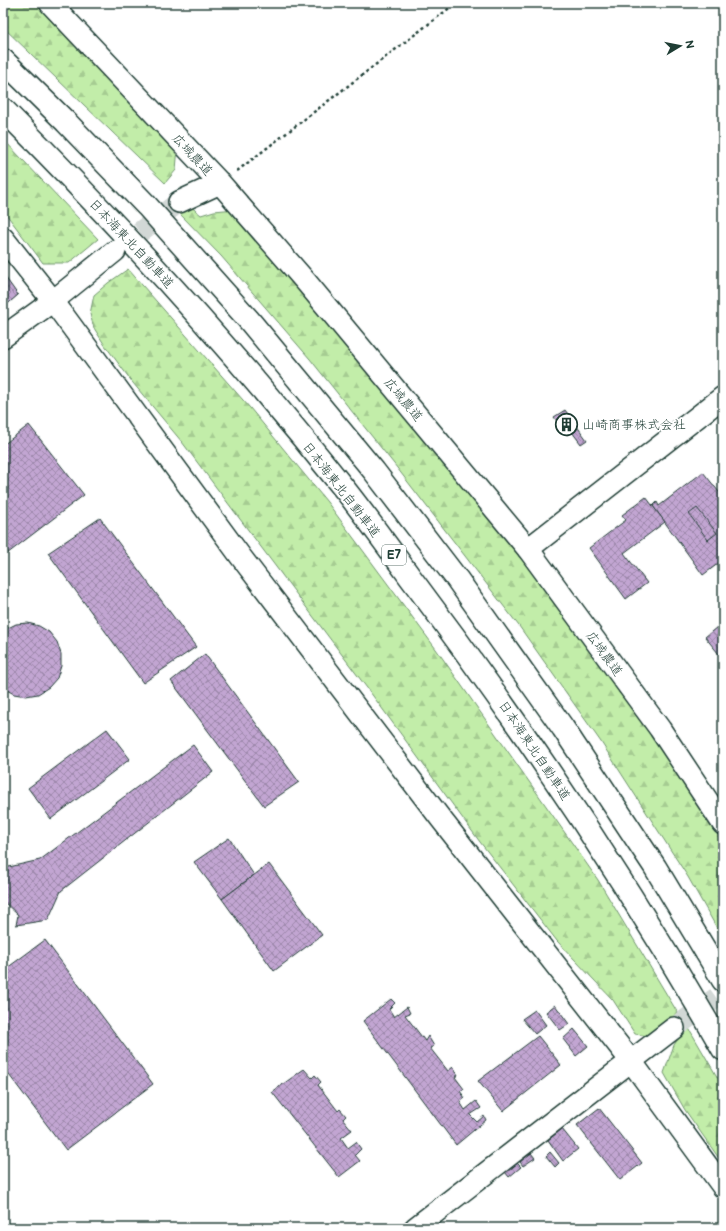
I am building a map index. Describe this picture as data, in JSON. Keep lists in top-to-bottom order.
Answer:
{
  "streets": {
    "highway": ["日本海東北自動車道", "E7"],
    "street": ["広域農道"]
  },
  "places": {
    "building": ["山崎商事株式会社"]
  },
  "north": "right"
}
